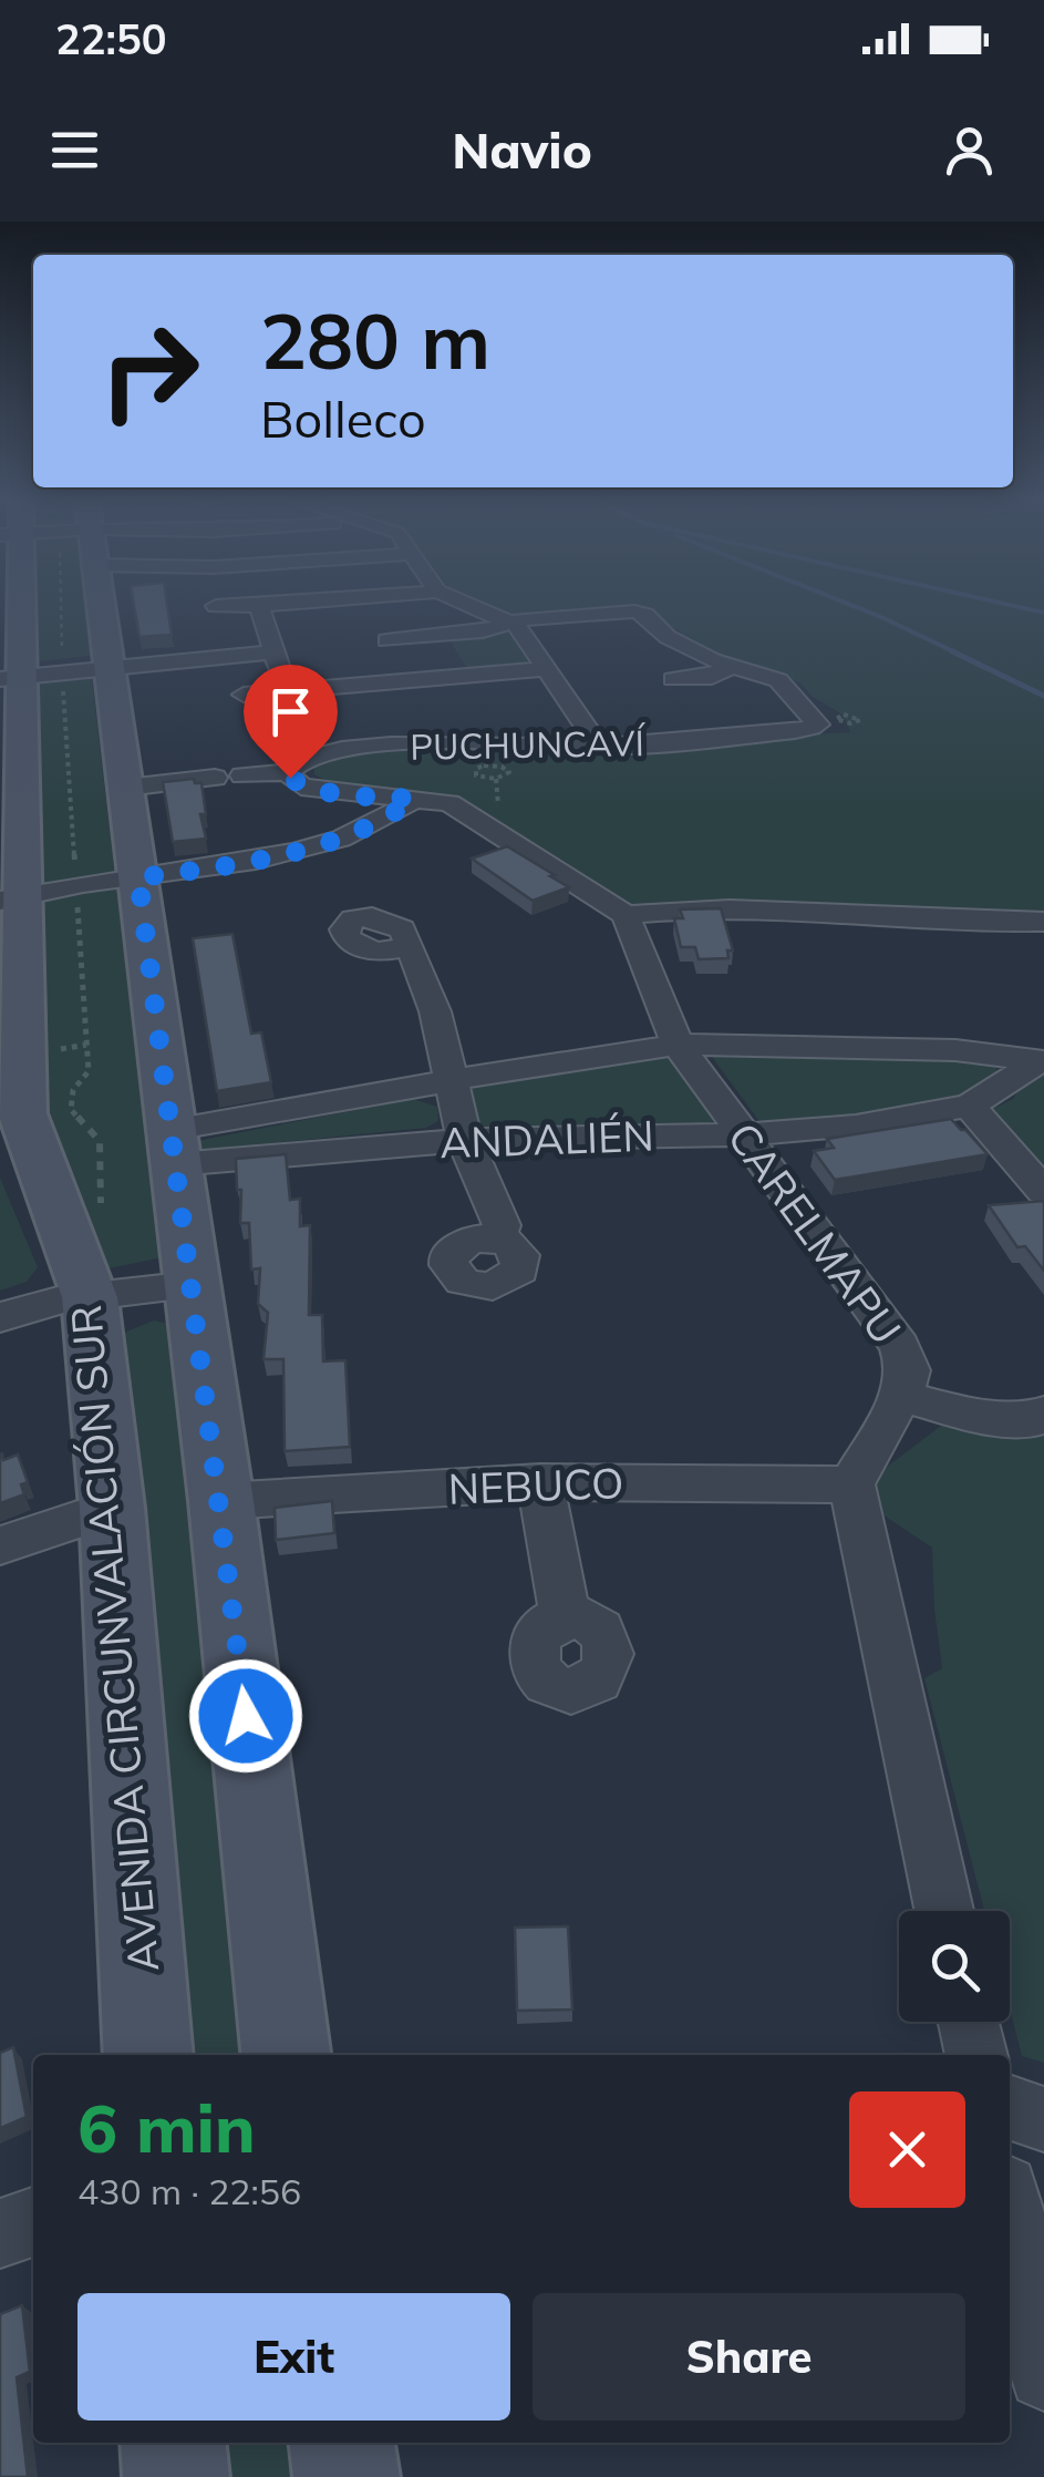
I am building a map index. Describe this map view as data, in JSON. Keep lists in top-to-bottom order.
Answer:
{
  "streets": {
    "main road": ["AVENIDA CIRCUNVALACIÓN SUR"],
    "street": [
      "PUCHUNCAVÍ",
      "ANDALIÉN",
      "CARELMAPU",
      "NEBUCO"
    ]
  },
  "crossings": [
    ["ANDALIÉN", "CARELMAPU"],
    ["CARELMAPU", "NEBUCO"]
  ],
  "page": {
    "status": "22:50",
    "header": "Navio",
    "turn": ["280 m", "Bolleco"],
    "heading": ["6 min", "430 m · 22:56"],
    "buttons": ["Exit", "Share"]
  }
}
